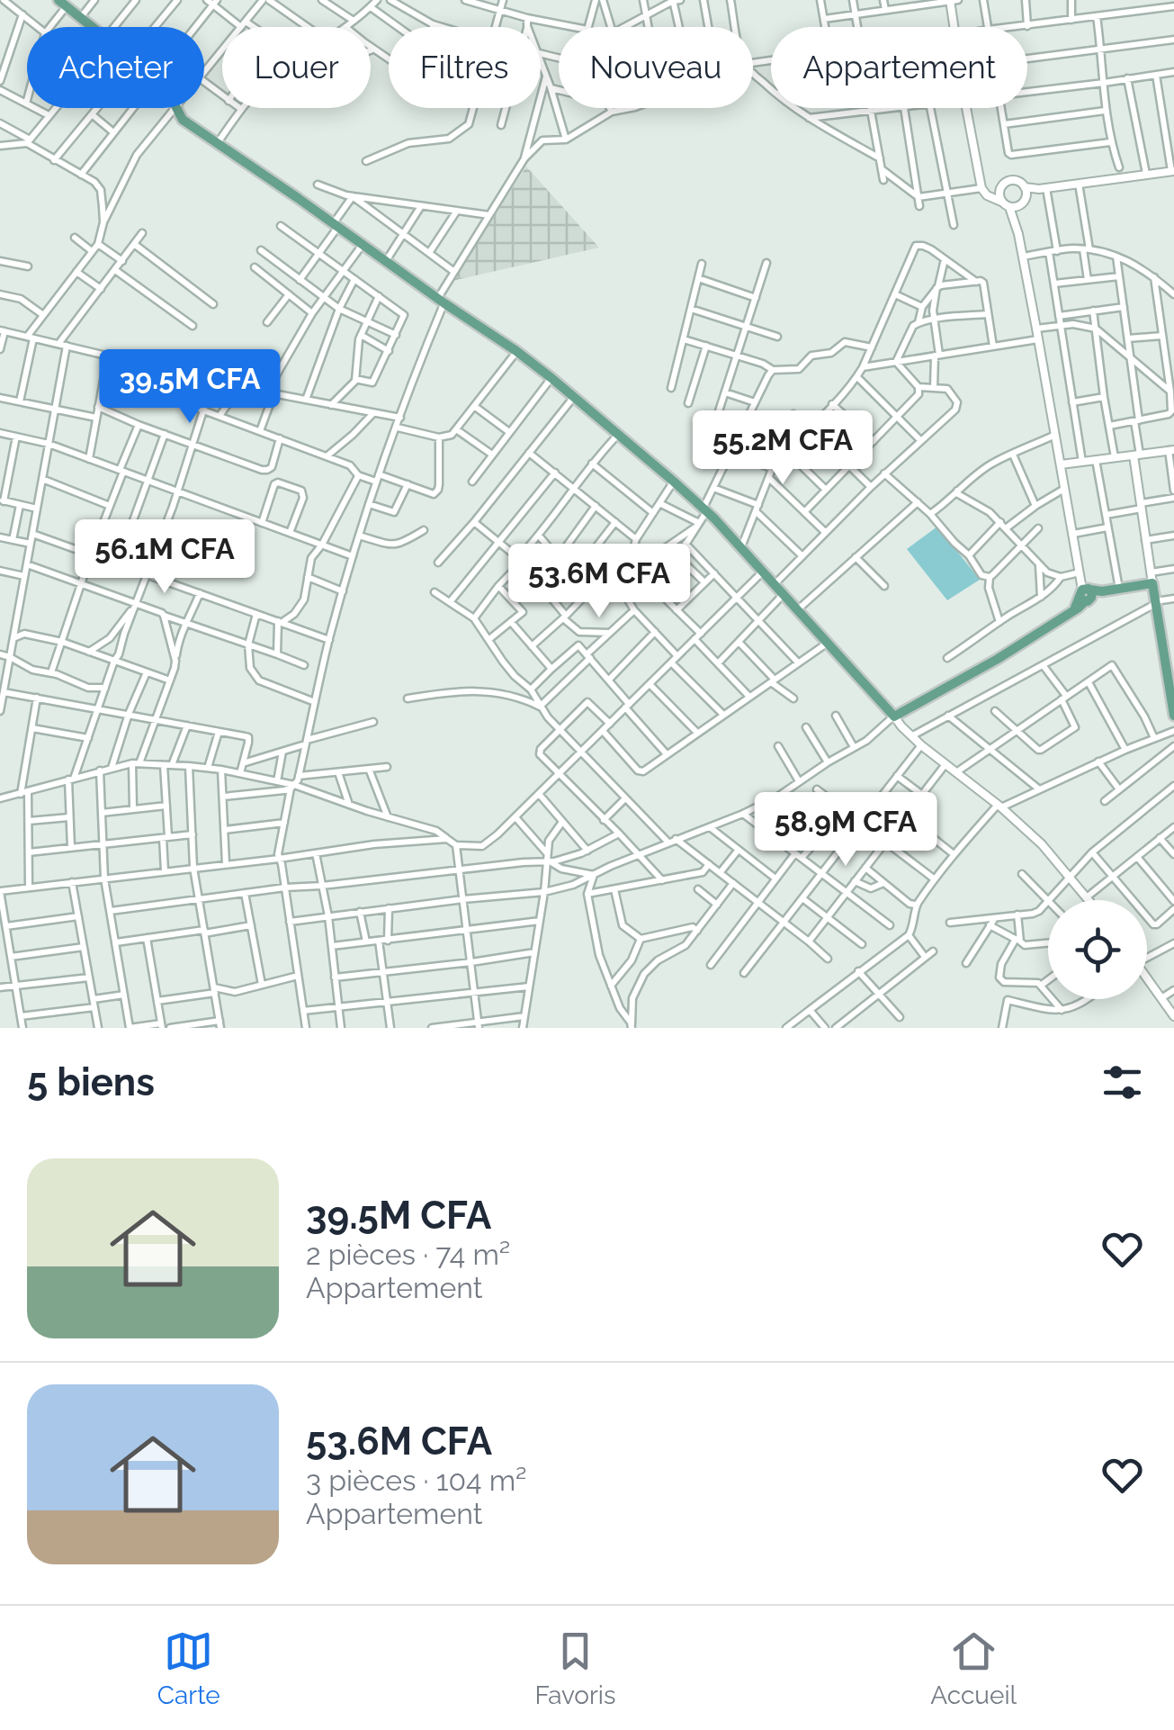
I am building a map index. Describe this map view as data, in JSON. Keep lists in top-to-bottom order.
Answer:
{
  "page": {
    "chip": [
      "Acheter",
      "Louer",
      "Filtres",
      "Nouveau",
      "Appartement"
    ],
    "price": [
      "39.5M CFA",
      "55.2M CFA",
      "56.1M CFA",
      "53.6M CFA",
      "58.9M CFA"
    ],
    "heading": "5 biens",
    "list": [
      {
        "name": "39.5M CFA",
        "note": "2 pièces · 74 m² · Appartement"
      },
      {
        "name": "53.6M CFA",
        "note": "3 pièces · 104 m² · Appartement"
      }
    ],
    "tabs": ["Carte", "Favoris", "Accueil"]
  }
}
